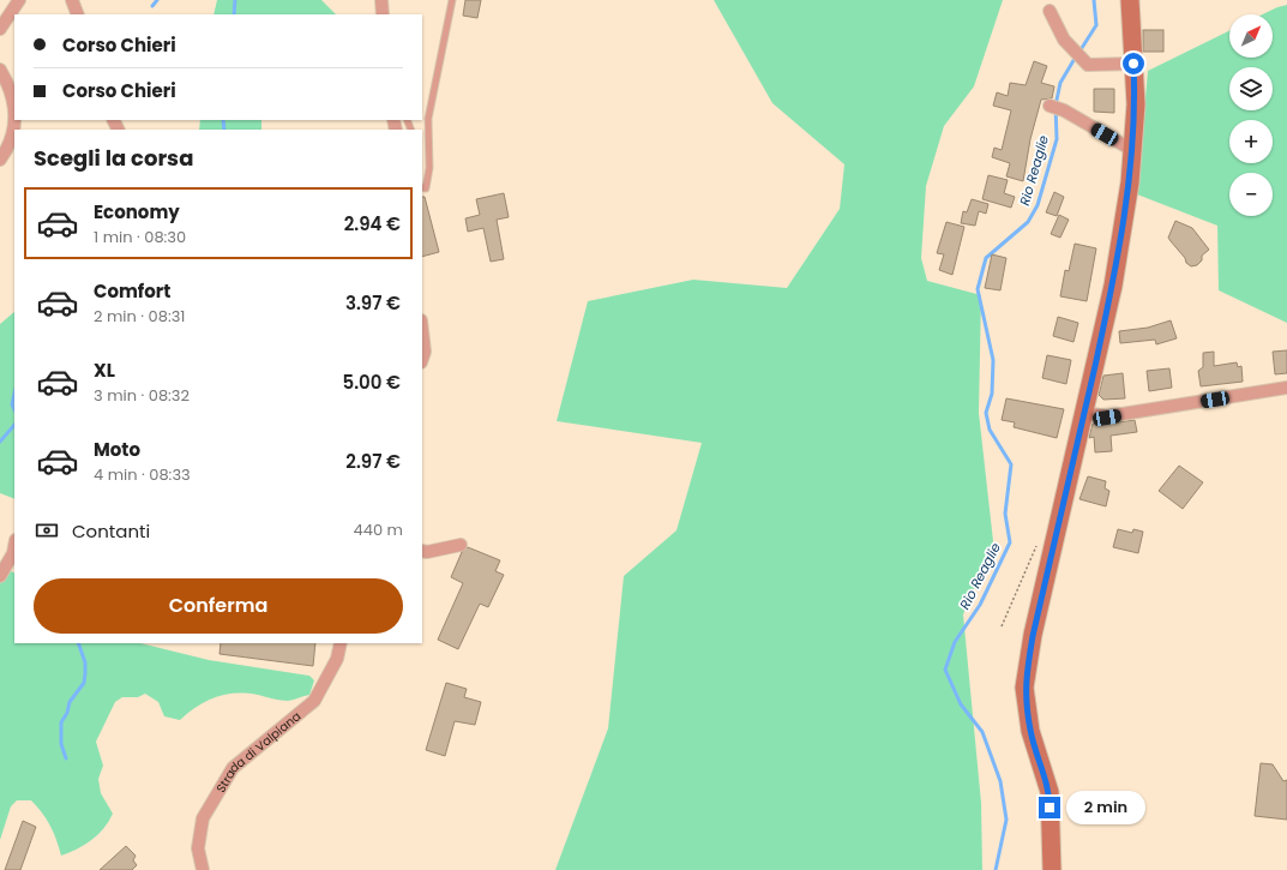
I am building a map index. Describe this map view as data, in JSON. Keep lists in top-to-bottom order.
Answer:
{
  "streets": {
    "street": ["Strada di Valpiana"]
  },
  "water": ["Rio Reaglie"],
  "north": "top right",
  "page": {
    "map_buttons": ["+", "−"],
    "banner": ["Corso Chieri", "Corso Chieri"],
    "heading": "Scegli la corsa",
    "list": [
      {
        "name": "Economy",
        "note": "1 min · 08:30",
        "value": "2.94 €"
      },
      {
        "name": "Comfort",
        "note": "2 min · 08:31",
        "value": "3.97 €"
      },
      {
        "name": "XL",
        "note": "3 min · 08:32",
        "value": "5.00 €"
      },
      {
        "name": "Moto",
        "note": "4 min · 08:33",
        "value": "2.97 €"
      }
    ],
    "pay": ["Contanti", "440 m"],
    "buttons": "Conferma",
    "bubble": "2 min"
  }
}
